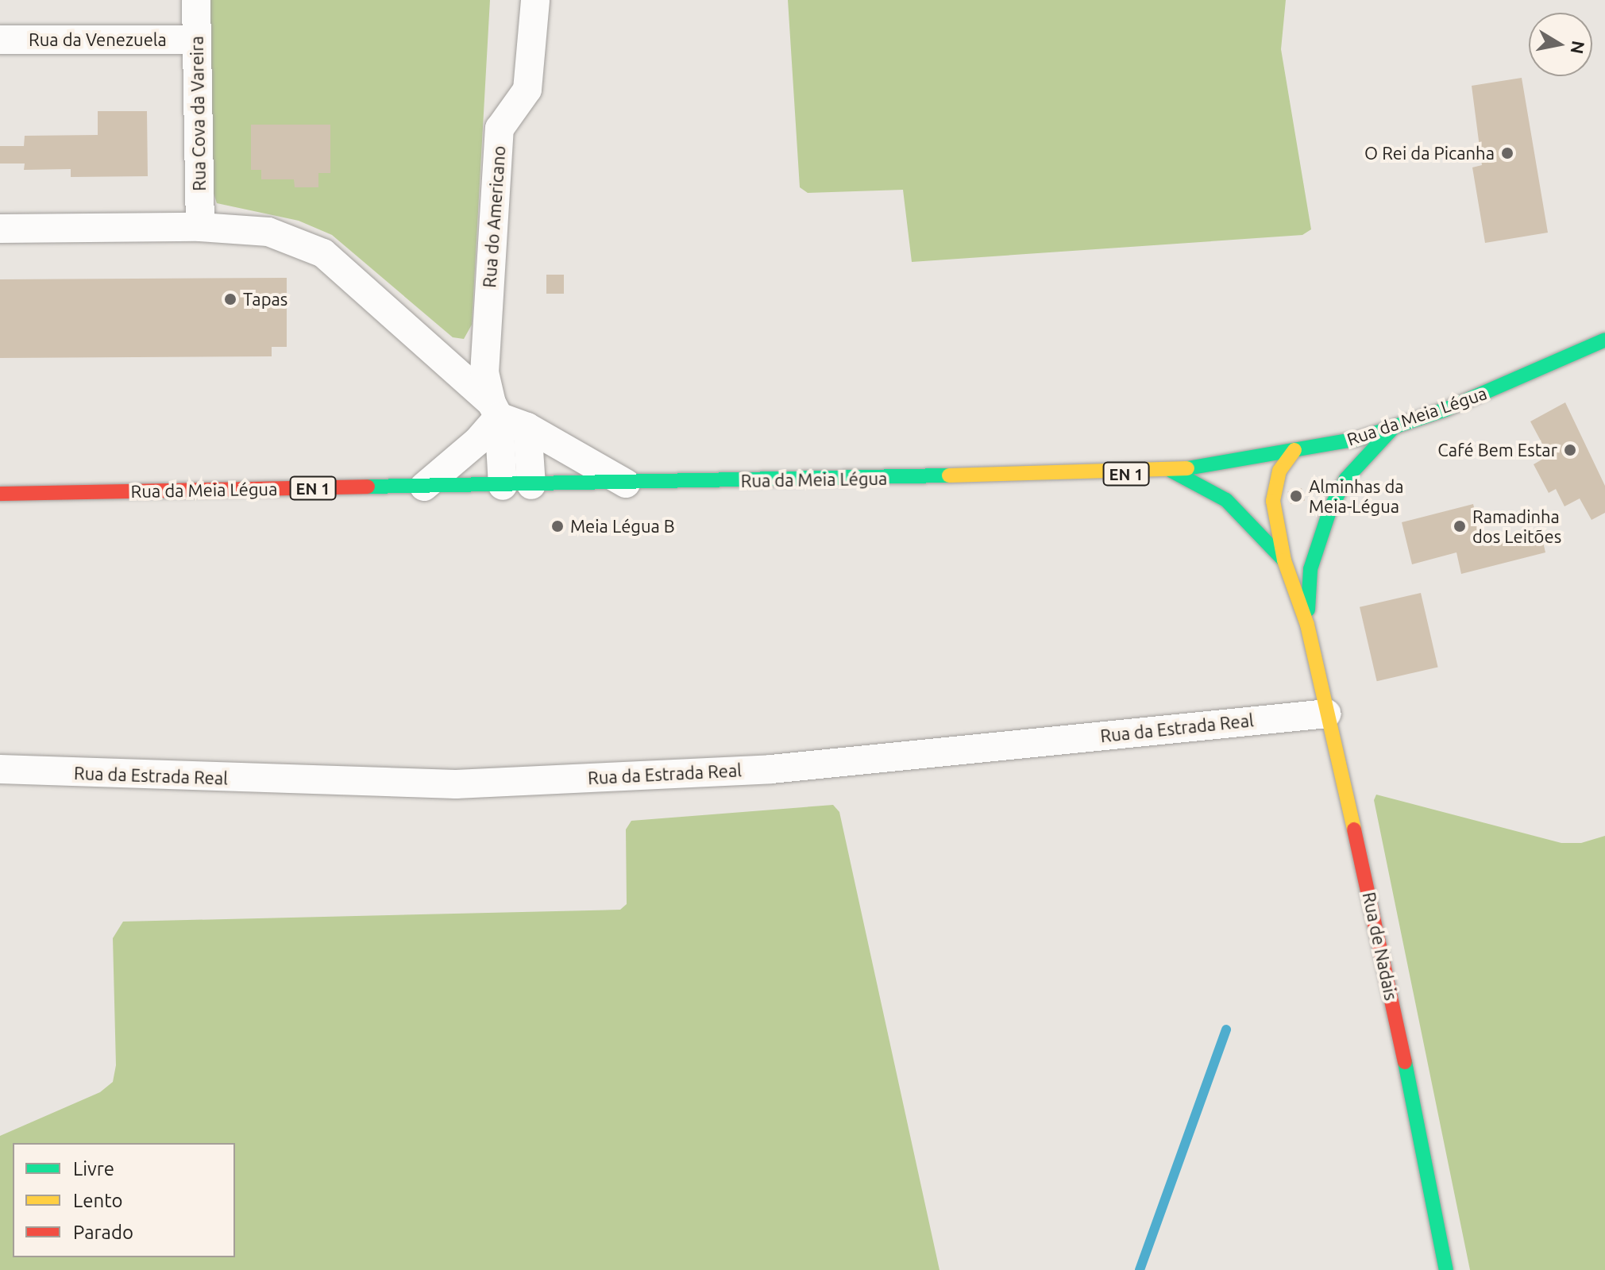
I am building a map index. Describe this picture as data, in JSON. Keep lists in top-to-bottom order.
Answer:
{
  "streets": {
    "main road": ["Rua da Meia Légua", "EN 1", "Rua de Nadais"],
    "street": [
      "Rua da Venezuela",
      "Rua Cova da Vareira",
      "Rua do Americano",
      "Rua da Estrada Real"
    ]
  },
  "crossings": [
    ["Rua da Venezuela", "Rua Cova da Vareira"],
    ["Rua do Americano", "Rua da Meia Légua"],
    ["Rua da Meia Légua", "Rua de Nadais"],
    ["Rua da Estrada Real", "Rua de Nadais"]
  ],
  "places": [
    "O Rei da Picanha",
    "Tapas",
    "Café Bem Estar",
    "Alminhas da Meia-Légua",
    "Meia Légua B",
    "Ramadinha dos Leitões"
  ],
  "legend": ["Livre", "Lento", "Parado"],
  "north": "right"
}
